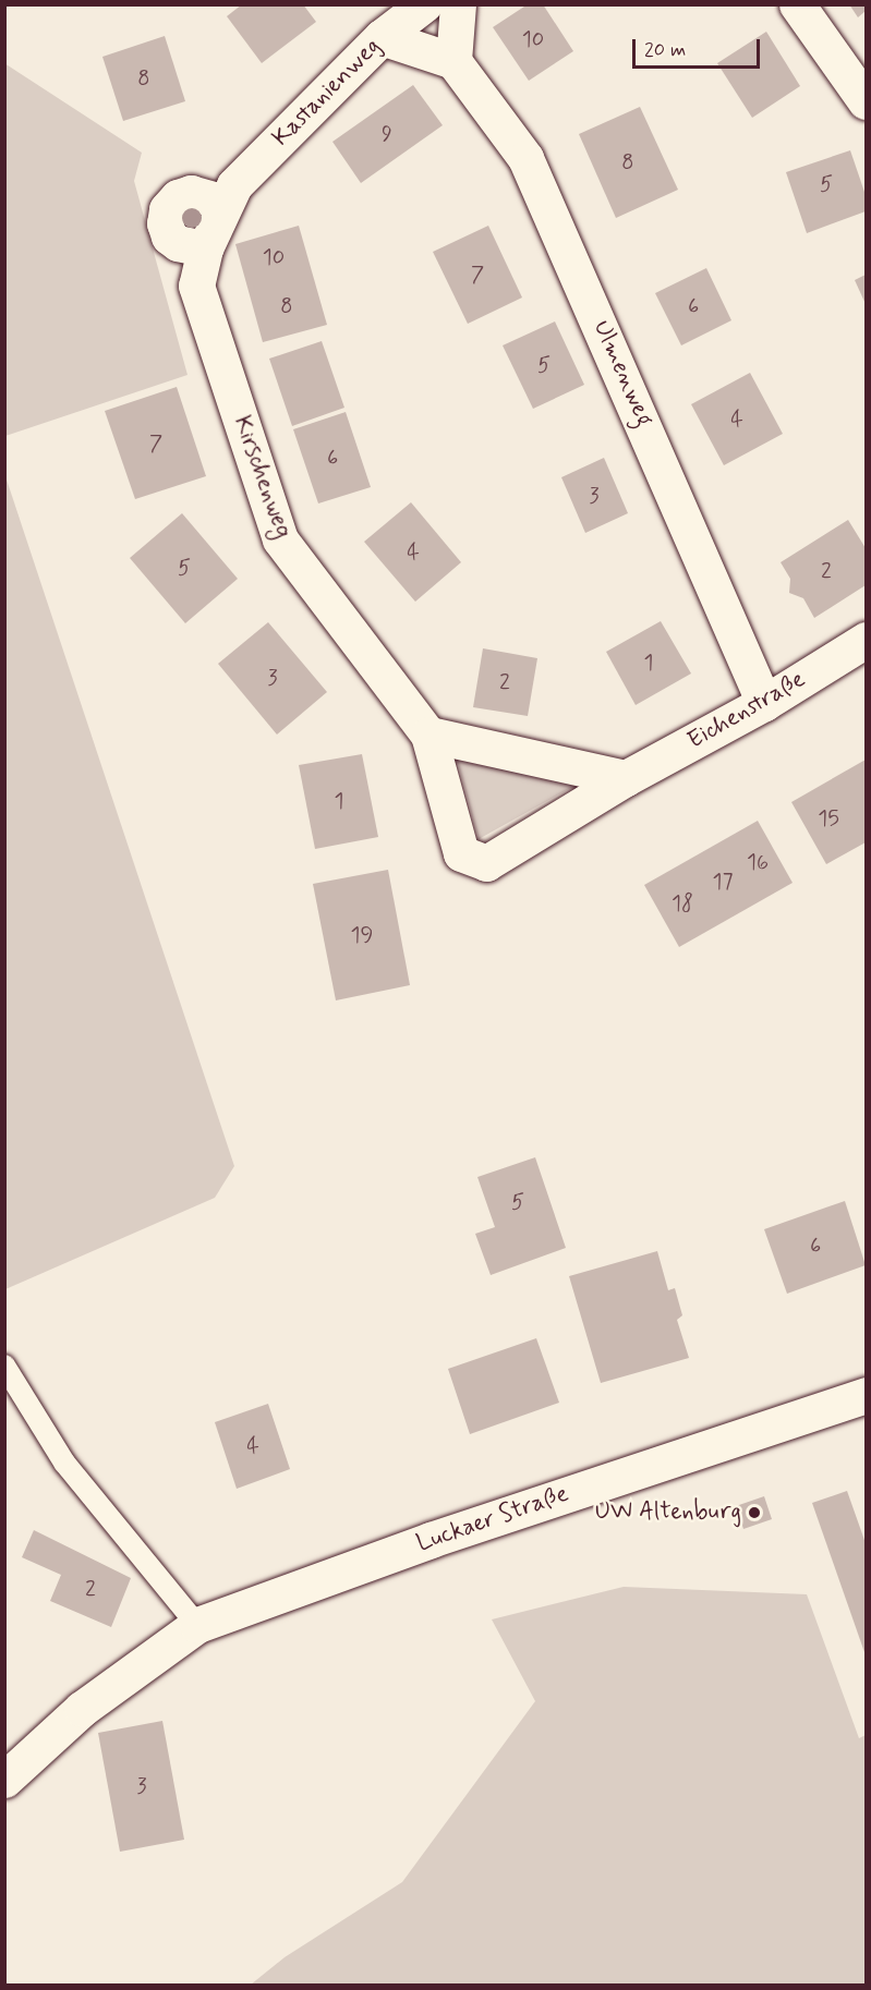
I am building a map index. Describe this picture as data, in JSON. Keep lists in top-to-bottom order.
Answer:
{
  "streets": {
    "street": [
      "Kastanienweg",
      "Ulmenweg",
      "Kirschenweg",
      "Eichenstraße",
      "Luckaer Straße"
    ]
  },
  "crossings": [
    ["Kastanienweg", "Kirschenweg"],
    ["Ulmenweg", "Eichenstraße"],
    ["Kirschenweg", "Eichenstraße"]
  ],
  "places": ["UW Altenburg"],
  "house_numbers": [
    "10",
    "8",
    "9",
    "8",
    "5",
    "10",
    "7",
    "8",
    "6",
    "5",
    "4",
    "7",
    "6",
    "3",
    "4",
    "5",
    "2",
    "1",
    "3",
    "2",
    "1",
    "15",
    "16",
    "17",
    "18",
    "19",
    "5",
    "6",
    "4",
    "2",
    "3"
  ],
  "scale_bar": "20 m"
}
